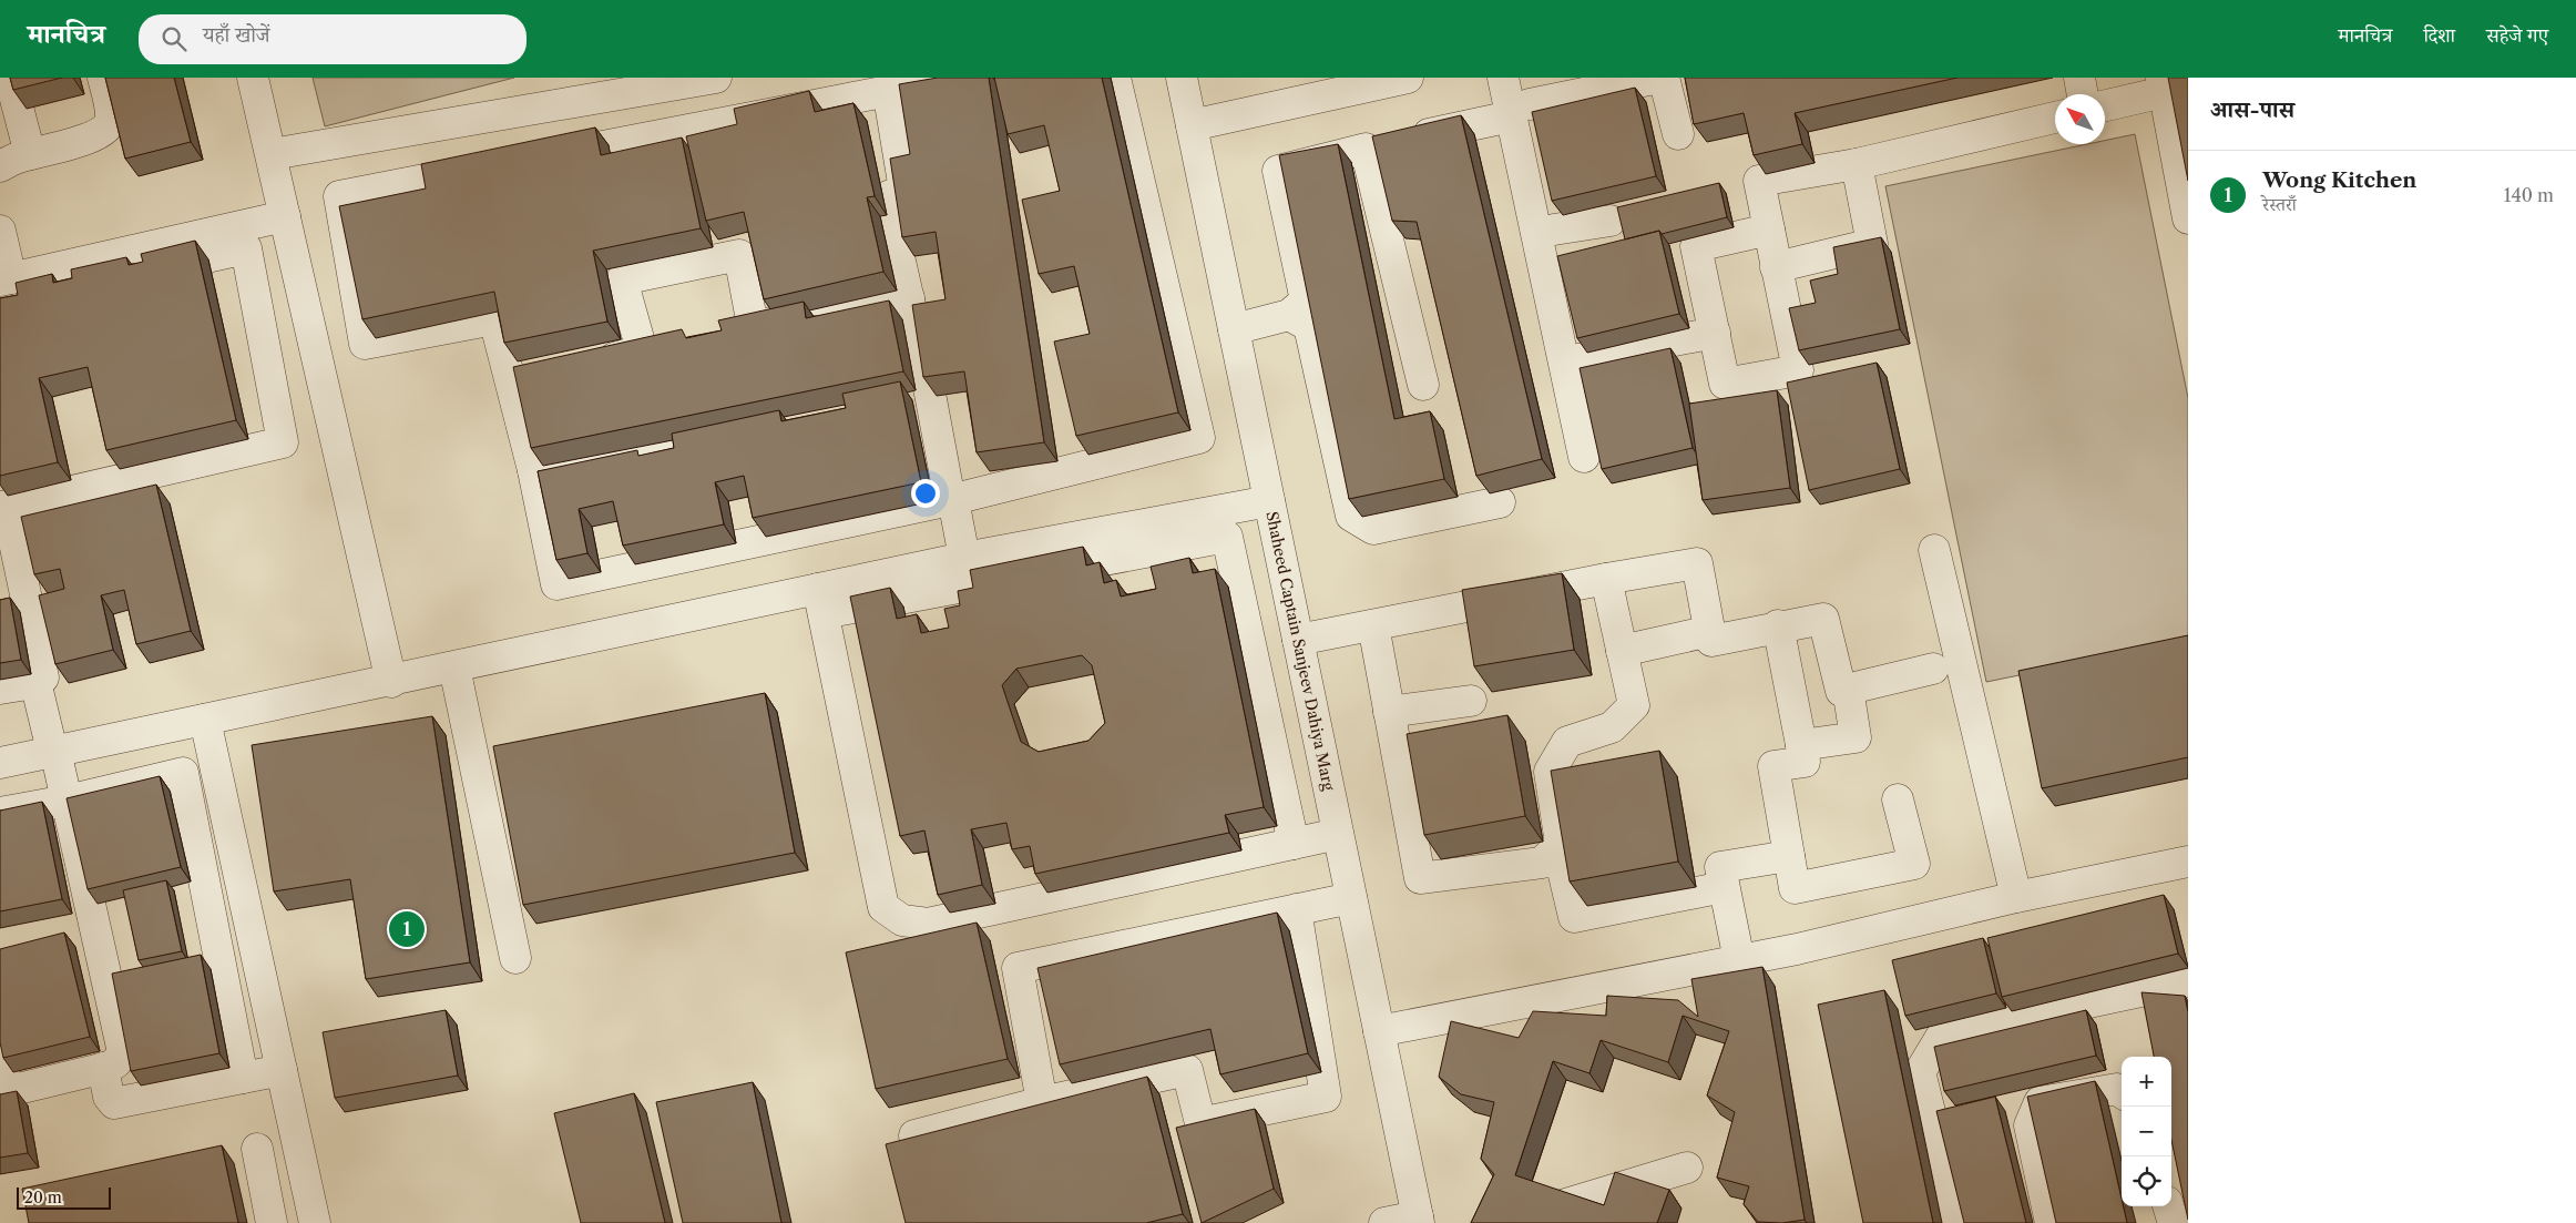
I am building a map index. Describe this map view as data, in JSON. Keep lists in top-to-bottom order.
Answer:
{
  "streets": {
    "street": ["Shaheed Captain Sanjeev Dahiya Marg"]
  },
  "scale_bar": "20 m",
  "north": "top left",
  "page": {
    "header": "मानचित्र",
    "search": "यहाँ खोजें",
    "nav": ["मानचित्र", "दिशा", "सहेजे गए"],
    "heading": "आस-पास",
    "list": [
      {
        "mark": "1",
        "name": "Wong Kitchen",
        "note": "रेस्तराँ",
        "value": "140 m"
      }
    ],
    "pins": "1",
    "map_buttons": ["+", "−"],
    "scale": "20 m"
  }
}
